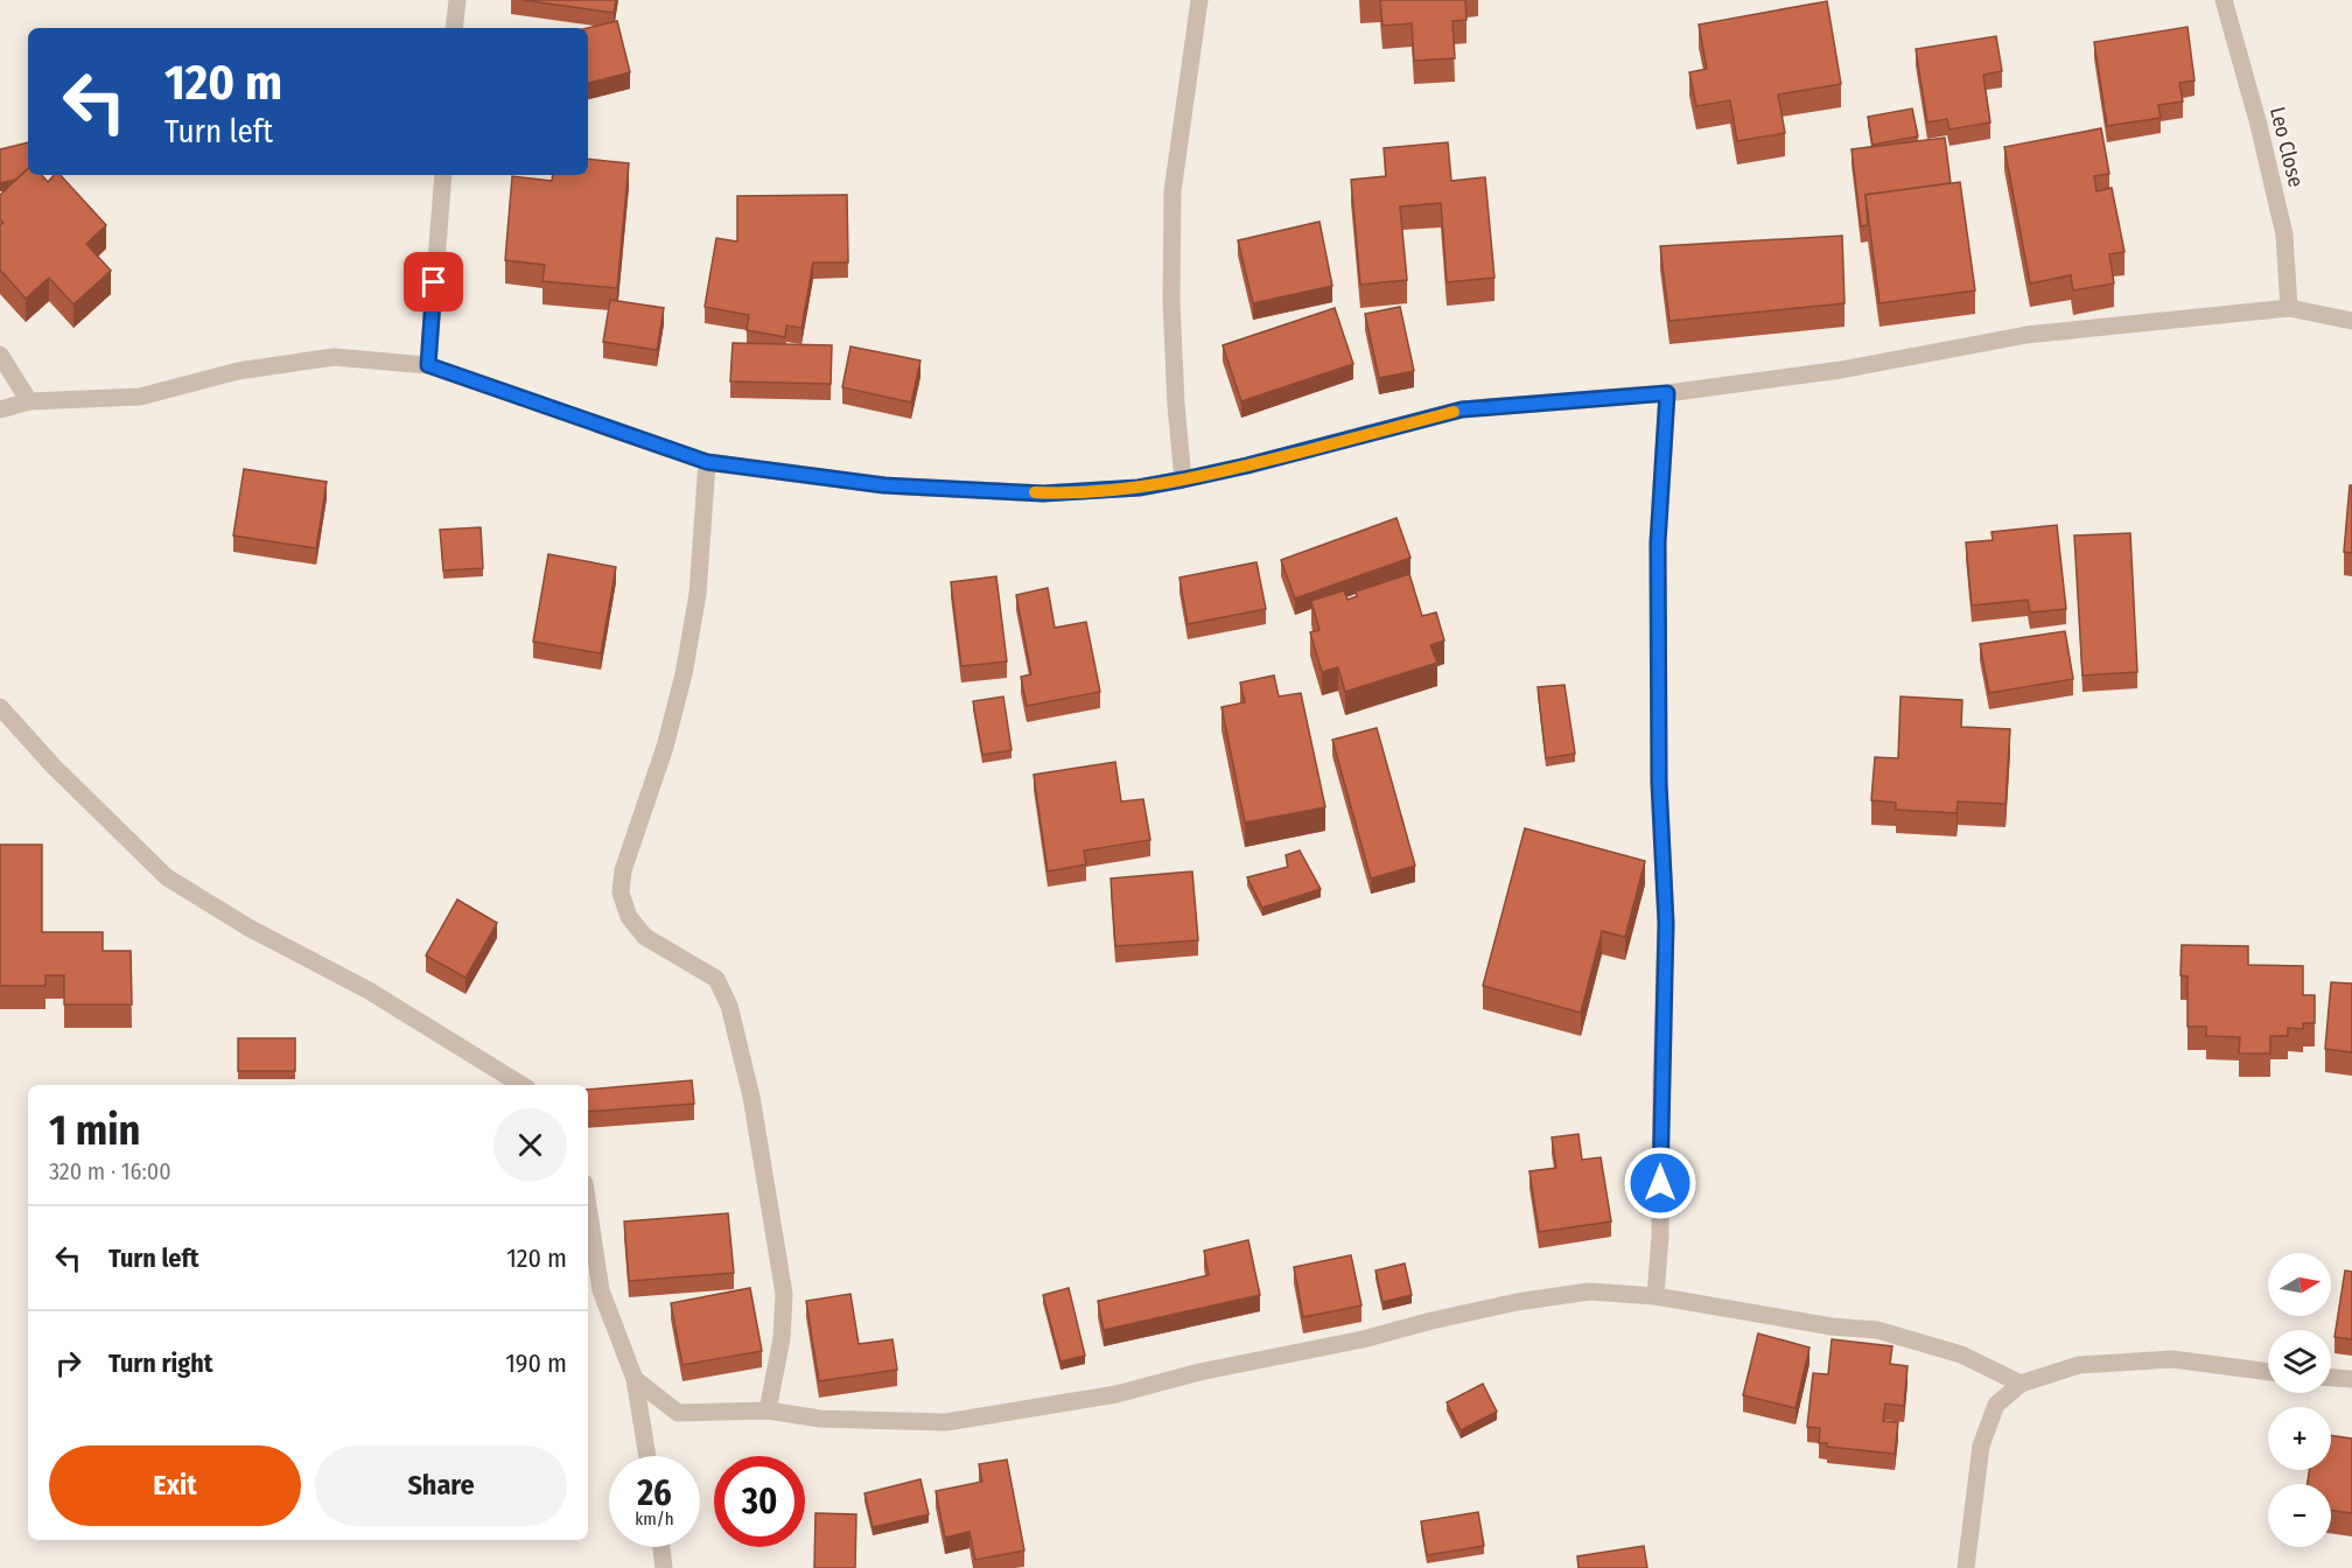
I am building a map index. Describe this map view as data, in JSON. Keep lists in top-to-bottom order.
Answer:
{
  "streets": {
    "street": ["Leo Close"]
  },
  "north": "right",
  "page": {
    "turn": ["120 m", "Turn left"],
    "heading": ["1 min", "320 m · 16:00"],
    "list": [
      {
        "name": "Turn left",
        "value": "120 m"
      },
      {
        "name": "Turn right",
        "value": "190 m"
      }
    ],
    "map_buttons": ["+", "−"],
    "buttons": ["Exit", "Share"],
    "speed": "26 km/h",
    "limit": "30"
  }
}
